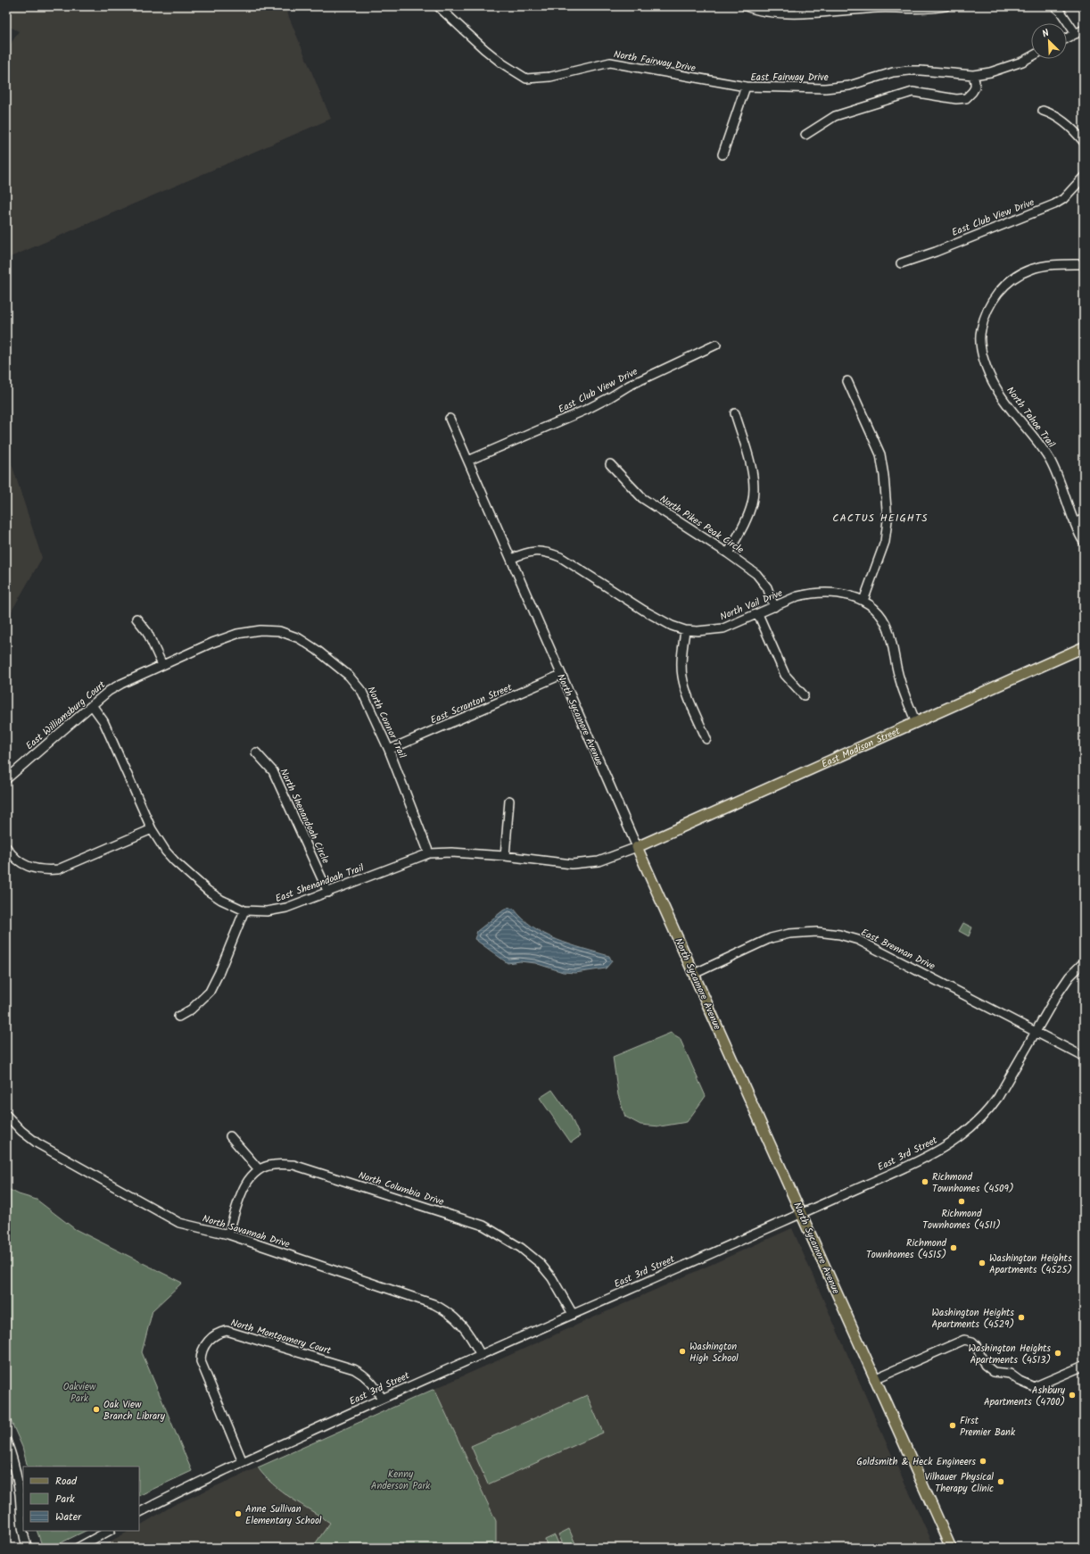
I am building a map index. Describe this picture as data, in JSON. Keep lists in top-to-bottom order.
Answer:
{
  "streets": {
    "main road": ["North Sycamore Avenue", "East Madison Street"],
    "street": [
      "North Fairway Drive",
      "East Fairway Drive",
      "East Club View Drive",
      "North Tahoe Trail",
      "North Pikes Peak Circle",
      "North Vail Drive",
      "East Scranton Street",
      "East Williamsburg Court",
      "North Connor Trail",
      "North Shenandoah Circle",
      "East Shenandoah Trail",
      "East Brennan Drive",
      "East 3rd Street",
      "North Columbia Drive",
      "North Savannah Drive",
      "North Montgomery Court"
    ]
  },
  "crossings": [
    ["North Fairway Drive", "East Fairway Drive"],
    ["East Club View Drive", "North Sycamore Avenue"],
    ["North Pikes Peak Circle", "North Vail Drive"],
    ["North Vail Drive", "North Sycamore Avenue"],
    ["North Vail Drive", "East Madison Street"],
    ["East Scranton Street", "North Sycamore Avenue"],
    ["East Scranton Street", "North Connor Trail"],
    ["East Williamsburg Court", "North Connor Trail"],
    ["East Williamsburg Court", "East Shenandoah Trail"],
    ["North Sycamore Avenue", "East Madison Street"],
    ["North Sycamore Avenue", "East Shenandoah Trail"],
    ["North Sycamore Avenue", "East Brennan Drive"],
    ["North Sycamore Avenue", "East 3rd Street"],
    ["North Connor Trail", "East Shenandoah Trail"],
    ["East Madison Street", "East Shenandoah Trail"],
    ["North Shenandoah Circle", "East Shenandoah Trail"],
    ["East Brennan Drive", "East 3rd Street"],
    ["East 3rd Street", "North Columbia Drive"],
    ["East 3rd Street", "North Savannah Drive"],
    ["East 3rd Street", "North Montgomery Court"]
  ],
  "districts": ["CACTUS HEIGHTS"],
  "parks": ["Oakview Park", "Kenny Anderson Park"],
  "places": [
    "Richmond Townhomes (4509)",
    "Richmond Townhomes (4511)",
    "Richmond Townhomes (4515)",
    "Washington Heights Apartments (4525)",
    "Washington Heights Apartments (4529)",
    "Washington High School",
    "Washington Heights Apartments (4513)",
    "Ashbury Apartments (4700)",
    "Oak View Branch Library",
    "First Premier Bank",
    "Goldsmith & Heck Engineers",
    "Vilhauer Physical Therapy Clinic",
    "Anne Sullivan Elementary School"
  ],
  "legend": ["Road", "Park", "Water"],
  "north": "top left"
}
